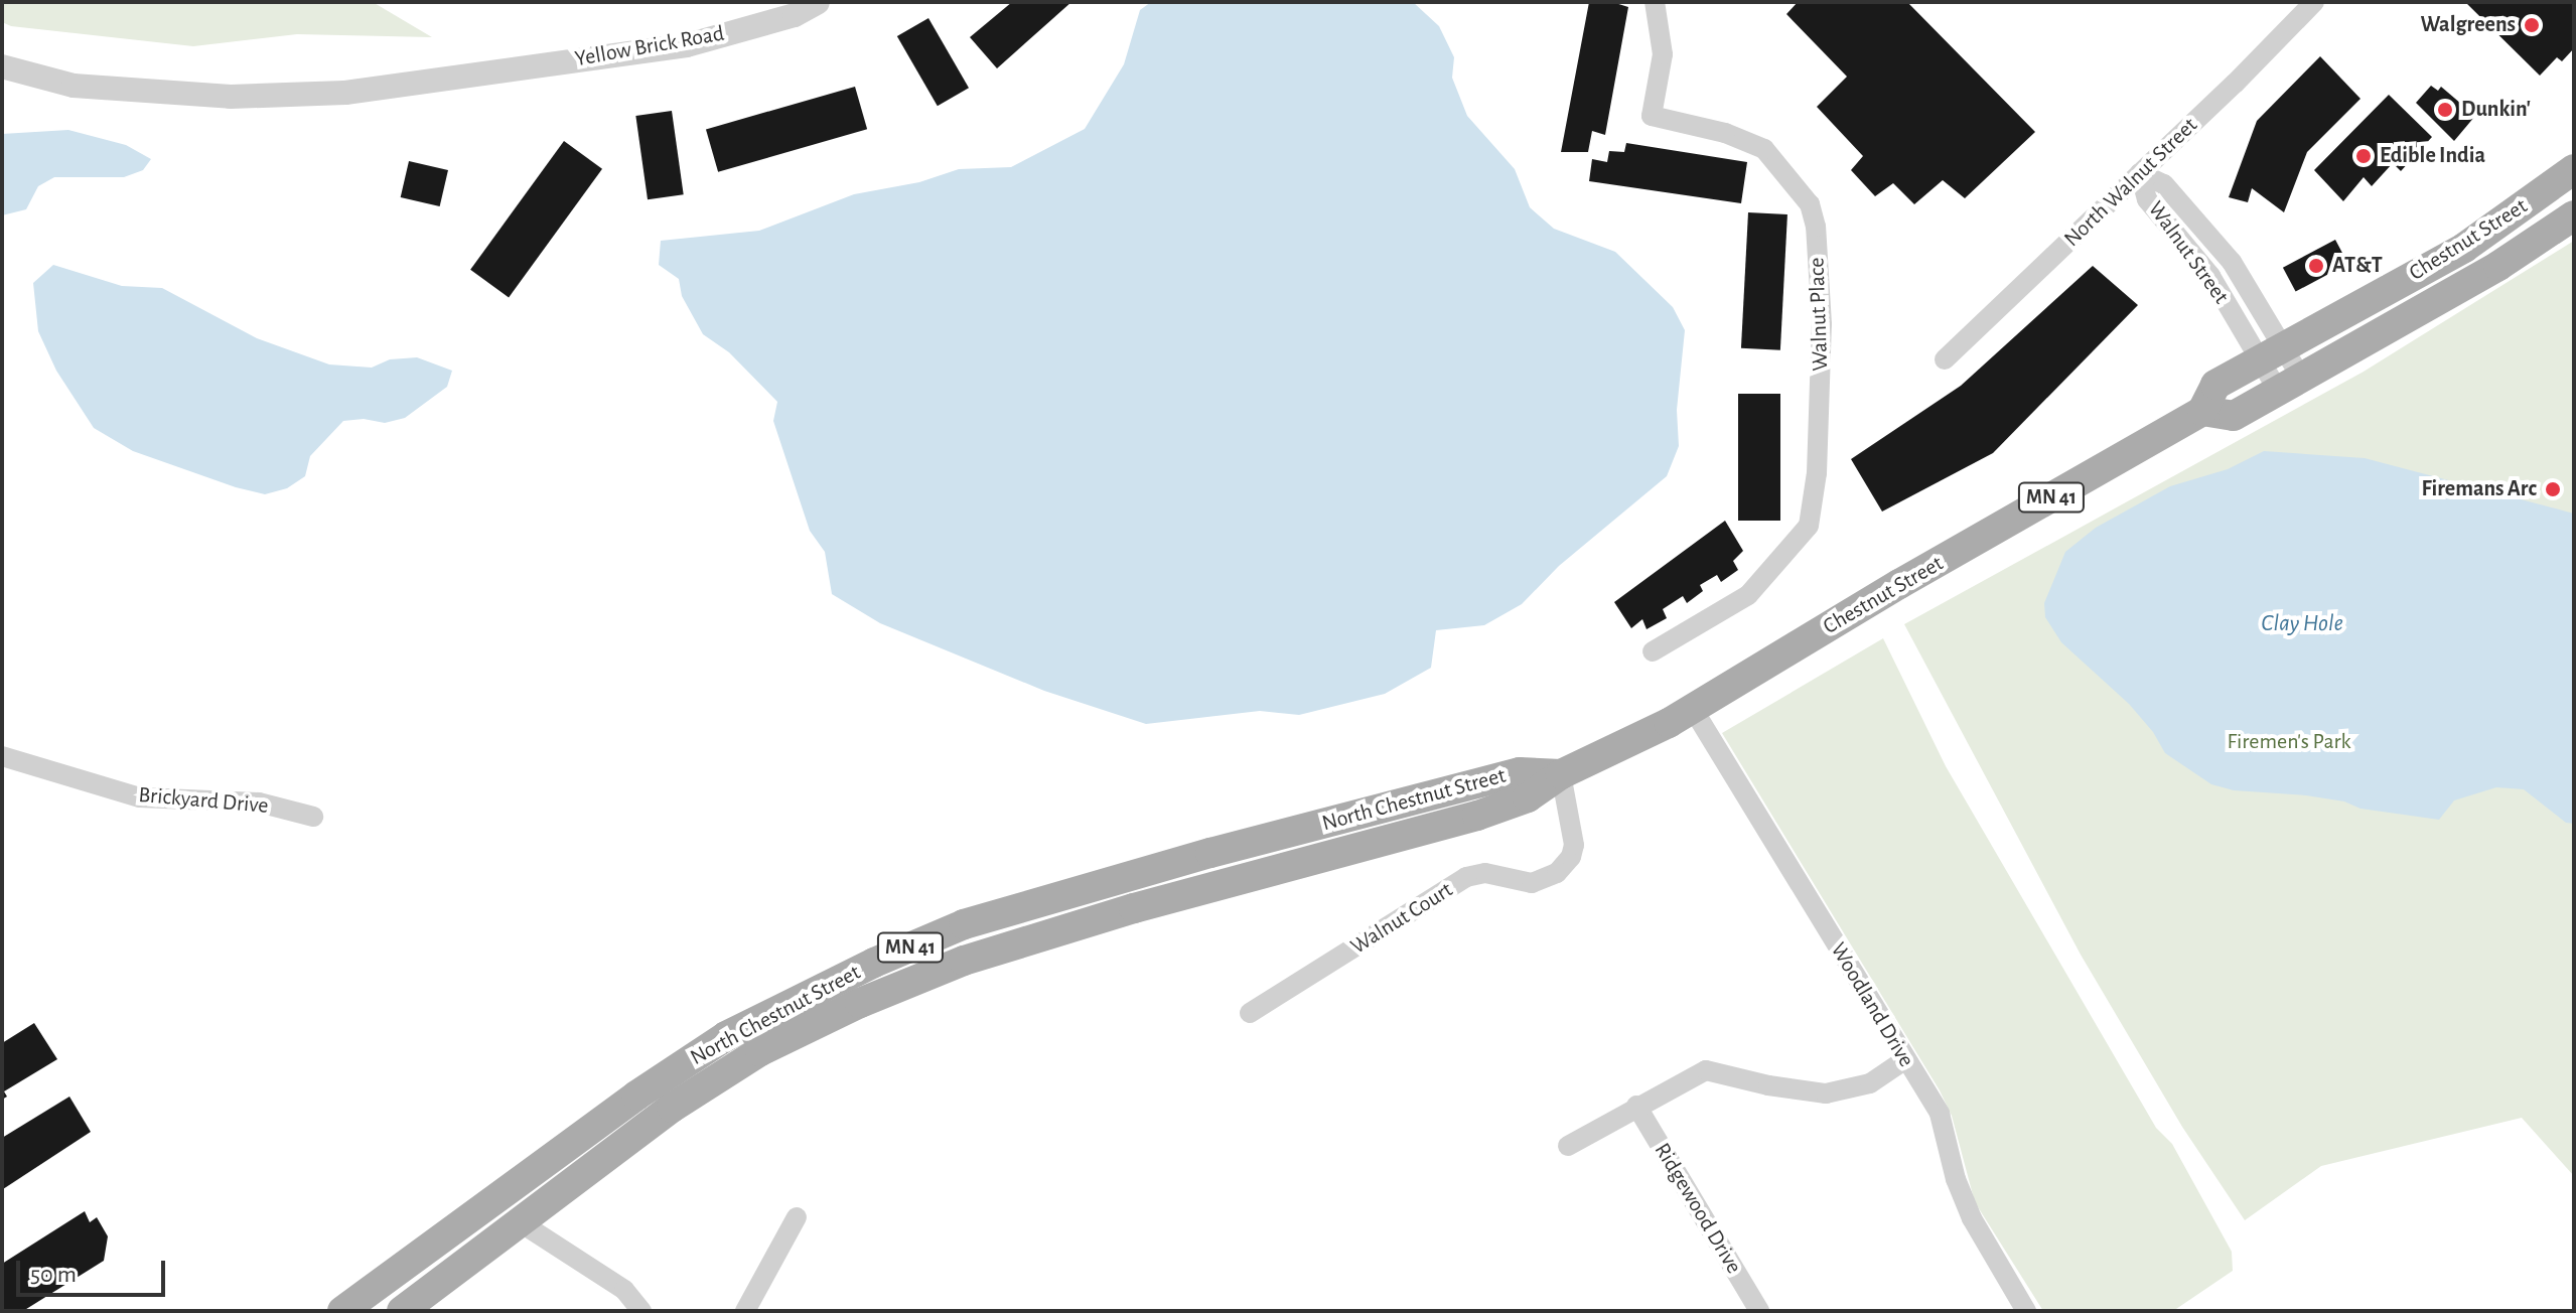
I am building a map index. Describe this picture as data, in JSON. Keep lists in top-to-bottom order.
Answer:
{
  "streets": {
    "main road": ["Chestnut Street", "MN 41", "North Chestnut Street"],
    "street": [
      "Yellow Brick Road",
      "North Walnut Street",
      "Walnut Street",
      "Walnut Place",
      "Brickyard Drive",
      "Walnut Court",
      "Woodland Drive",
      "Ridgewood Drive"
    ]
  },
  "crossings": [
    ["North Walnut Street", "Walnut Street"],
    ["Chestnut Street", "Walnut Street"],
    ["Chestnut Street", "North Chestnut Street"],
    ["Chestnut Street", "Walnut Court"],
    ["Chestnut Street", "Woodland Drive"],
    ["North Chestnut Street", "Walnut Court"]
  ],
  "water": ["Clay Hole"],
  "parks": ["Firemen's Park"],
  "places": [
    "Walgreens",
    "Dunkin'",
    "Edible India",
    "AT&T",
    "Firemans Arc"
  ],
  "scale_bar": "50 m"
}
